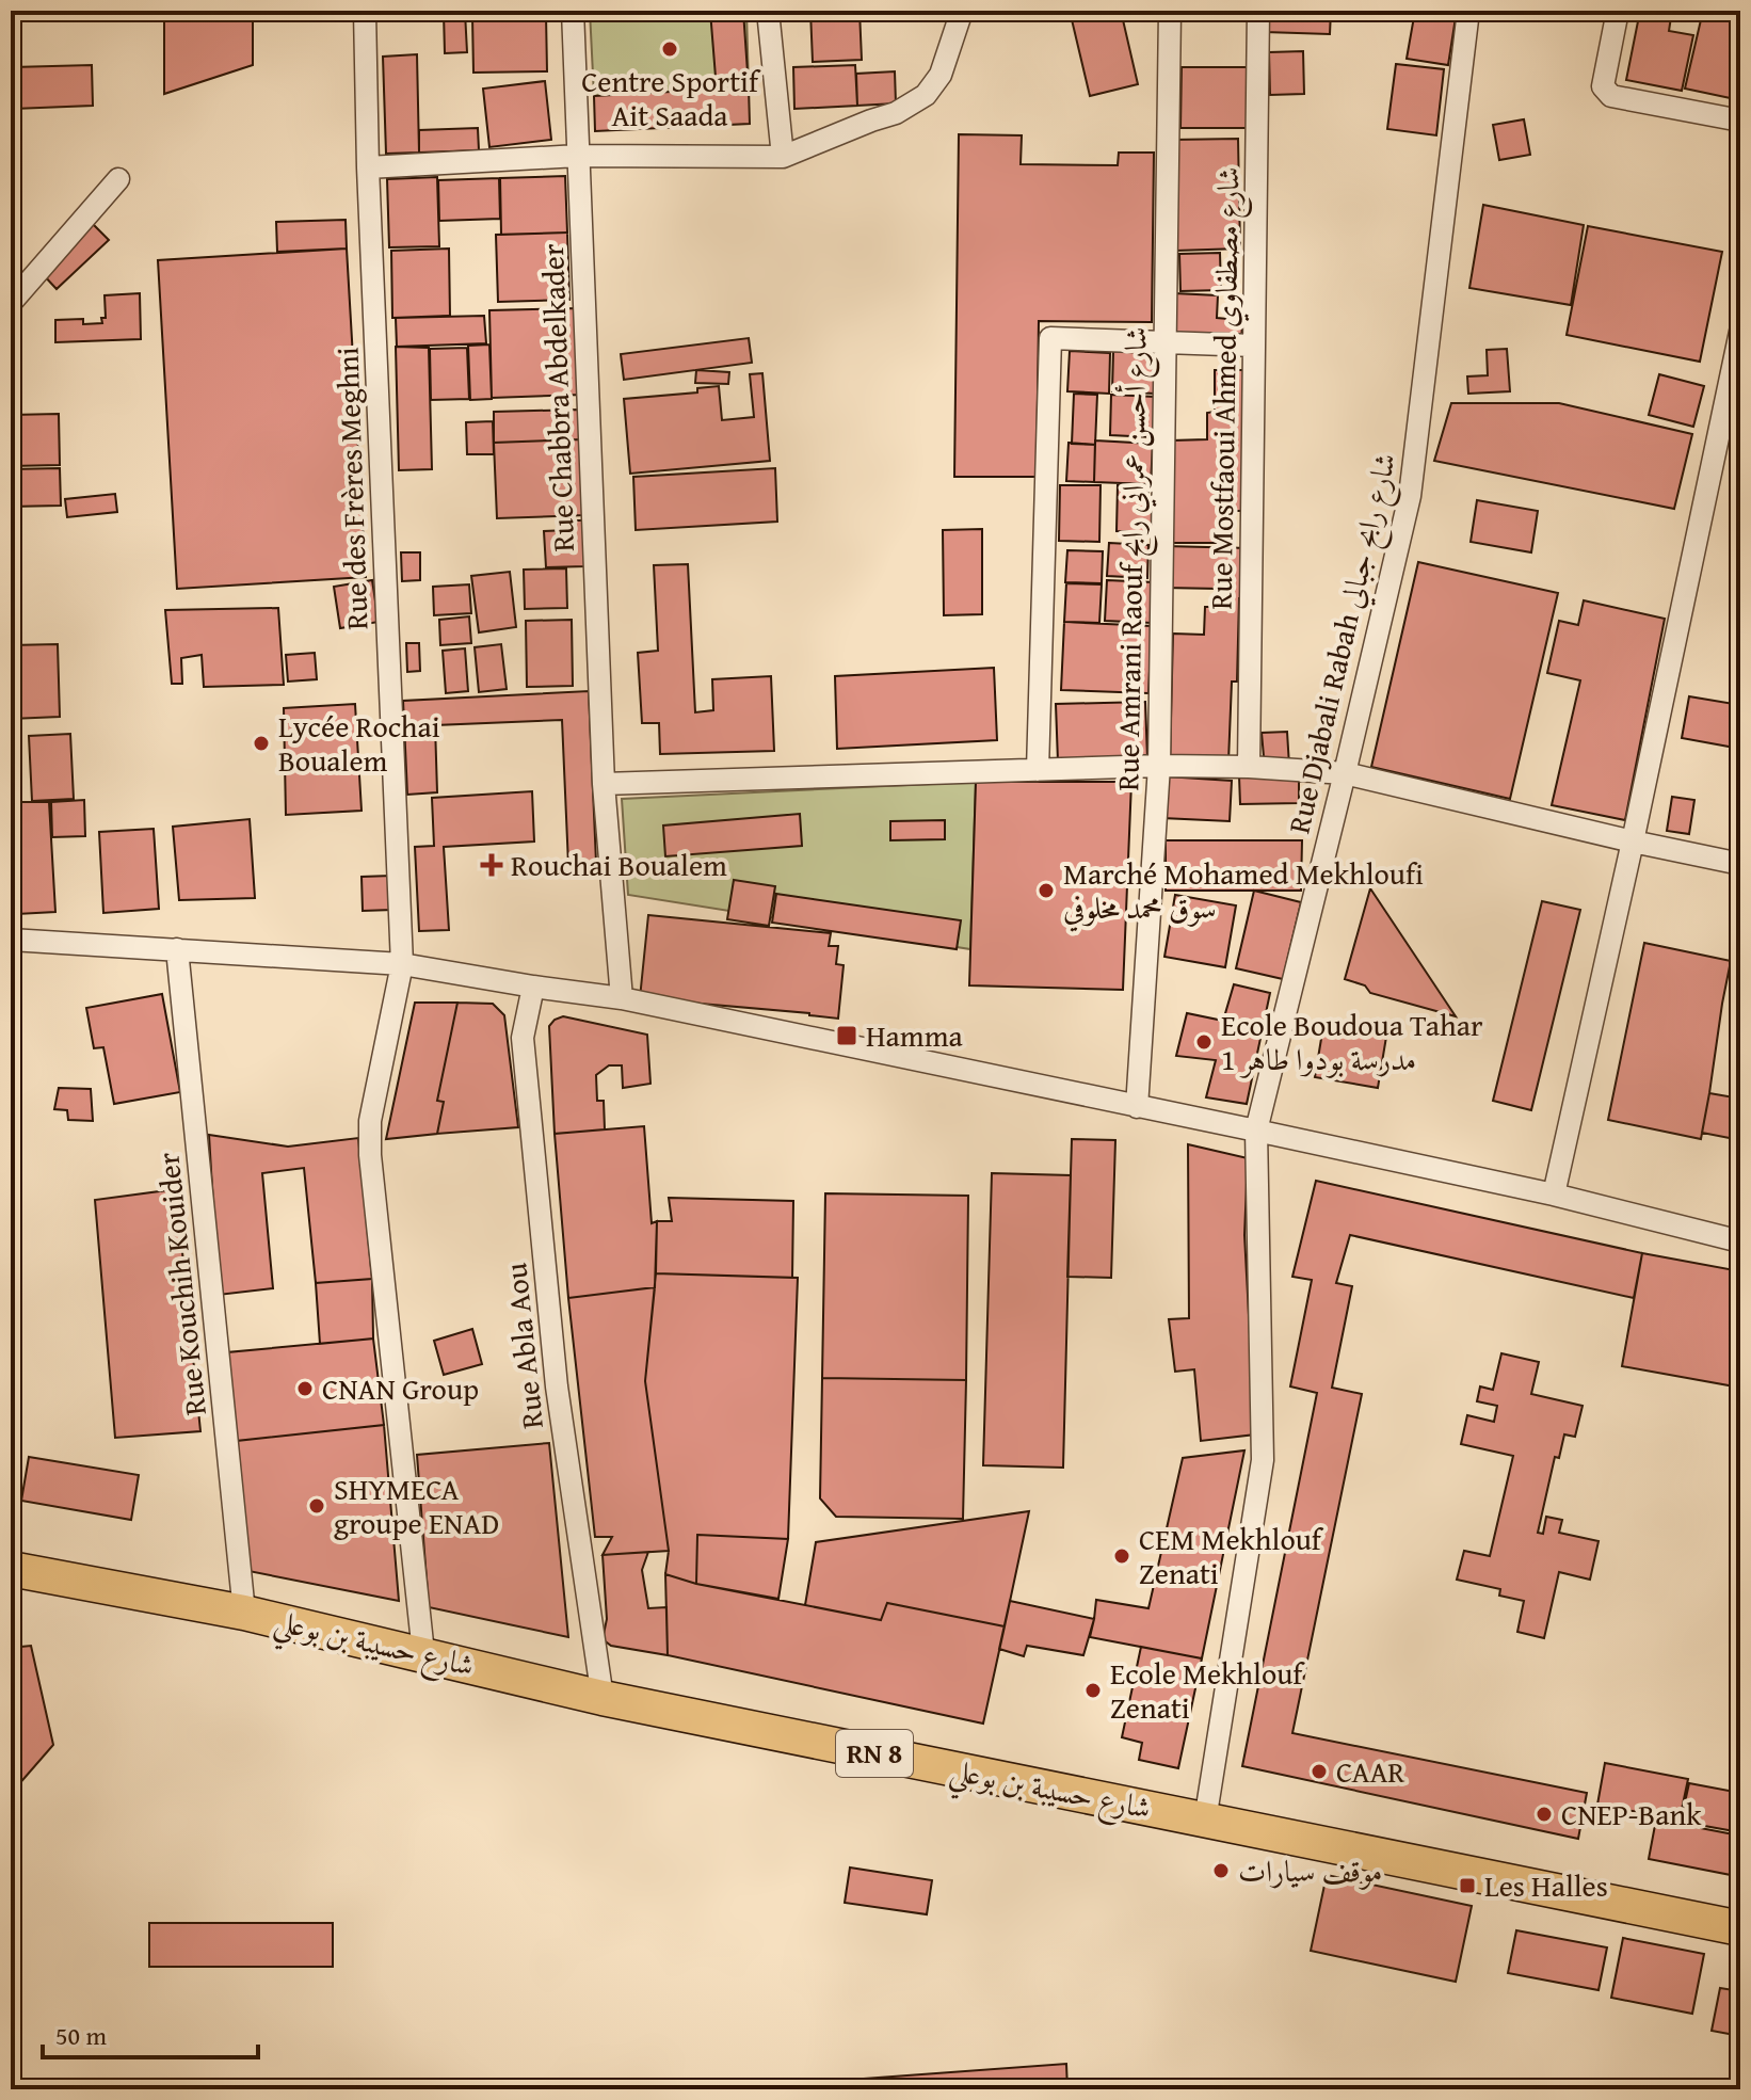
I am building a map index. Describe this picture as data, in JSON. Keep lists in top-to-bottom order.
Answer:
{
  "streets": {
    "main road": ["شارع حسيبة بن بوعلي", "RN 8"],
    "street": [
      "Rue Mostfaoui Ahmed شارع مصطفاوي",
      "Rue Chabbra Abdelkader",
      "Rue des Frères Meghni",
      "Rue Amrani Raouf شارع أحسن عمراني رابح",
      "Rue Djabali Rabah شارع رابح جبالي",
      "Rue Kouchih Kouider",
      "Rue Abla Aou"
    ]
  },
  "crossings": [
    ["Rue des Frères Meghni", "شارع حسيبة بن بوعلي"],
    ["Rue Djabali Rabah شارع رابح جبالي", "شارع حسيبة بن بوعلي"],
    ["Rue Kouchih Kouider", "شارع حسيبة بن بوعلي"],
    ["Rue Abla Aou", "شارع حسيبة بن بوعلي"]
  ],
  "places": {
    "other": [
      "Centre Sportif Ait Saada",
      "Lycée Rochai Boualem",
      "Marché Mohamed Mekhloufi سوق محمد مخلوفي",
      "Ecole Boudoua Tahar 1 مدرسة بودوا طاهر",
      "CNAN Group",
      "SHYMECA groupe ENAD",
      "CEM Mekhlouf Zenati",
      "Ecole Mekhlouf Zenati",
      "CAAR",
      "CNEP-Bank",
      "موقف سيارات"
    ],
    "health": ["Rouchai Boualem"],
    "transit": ["Hamma", "Les Halles"]
  },
  "scale_bar": "50 m"
}
